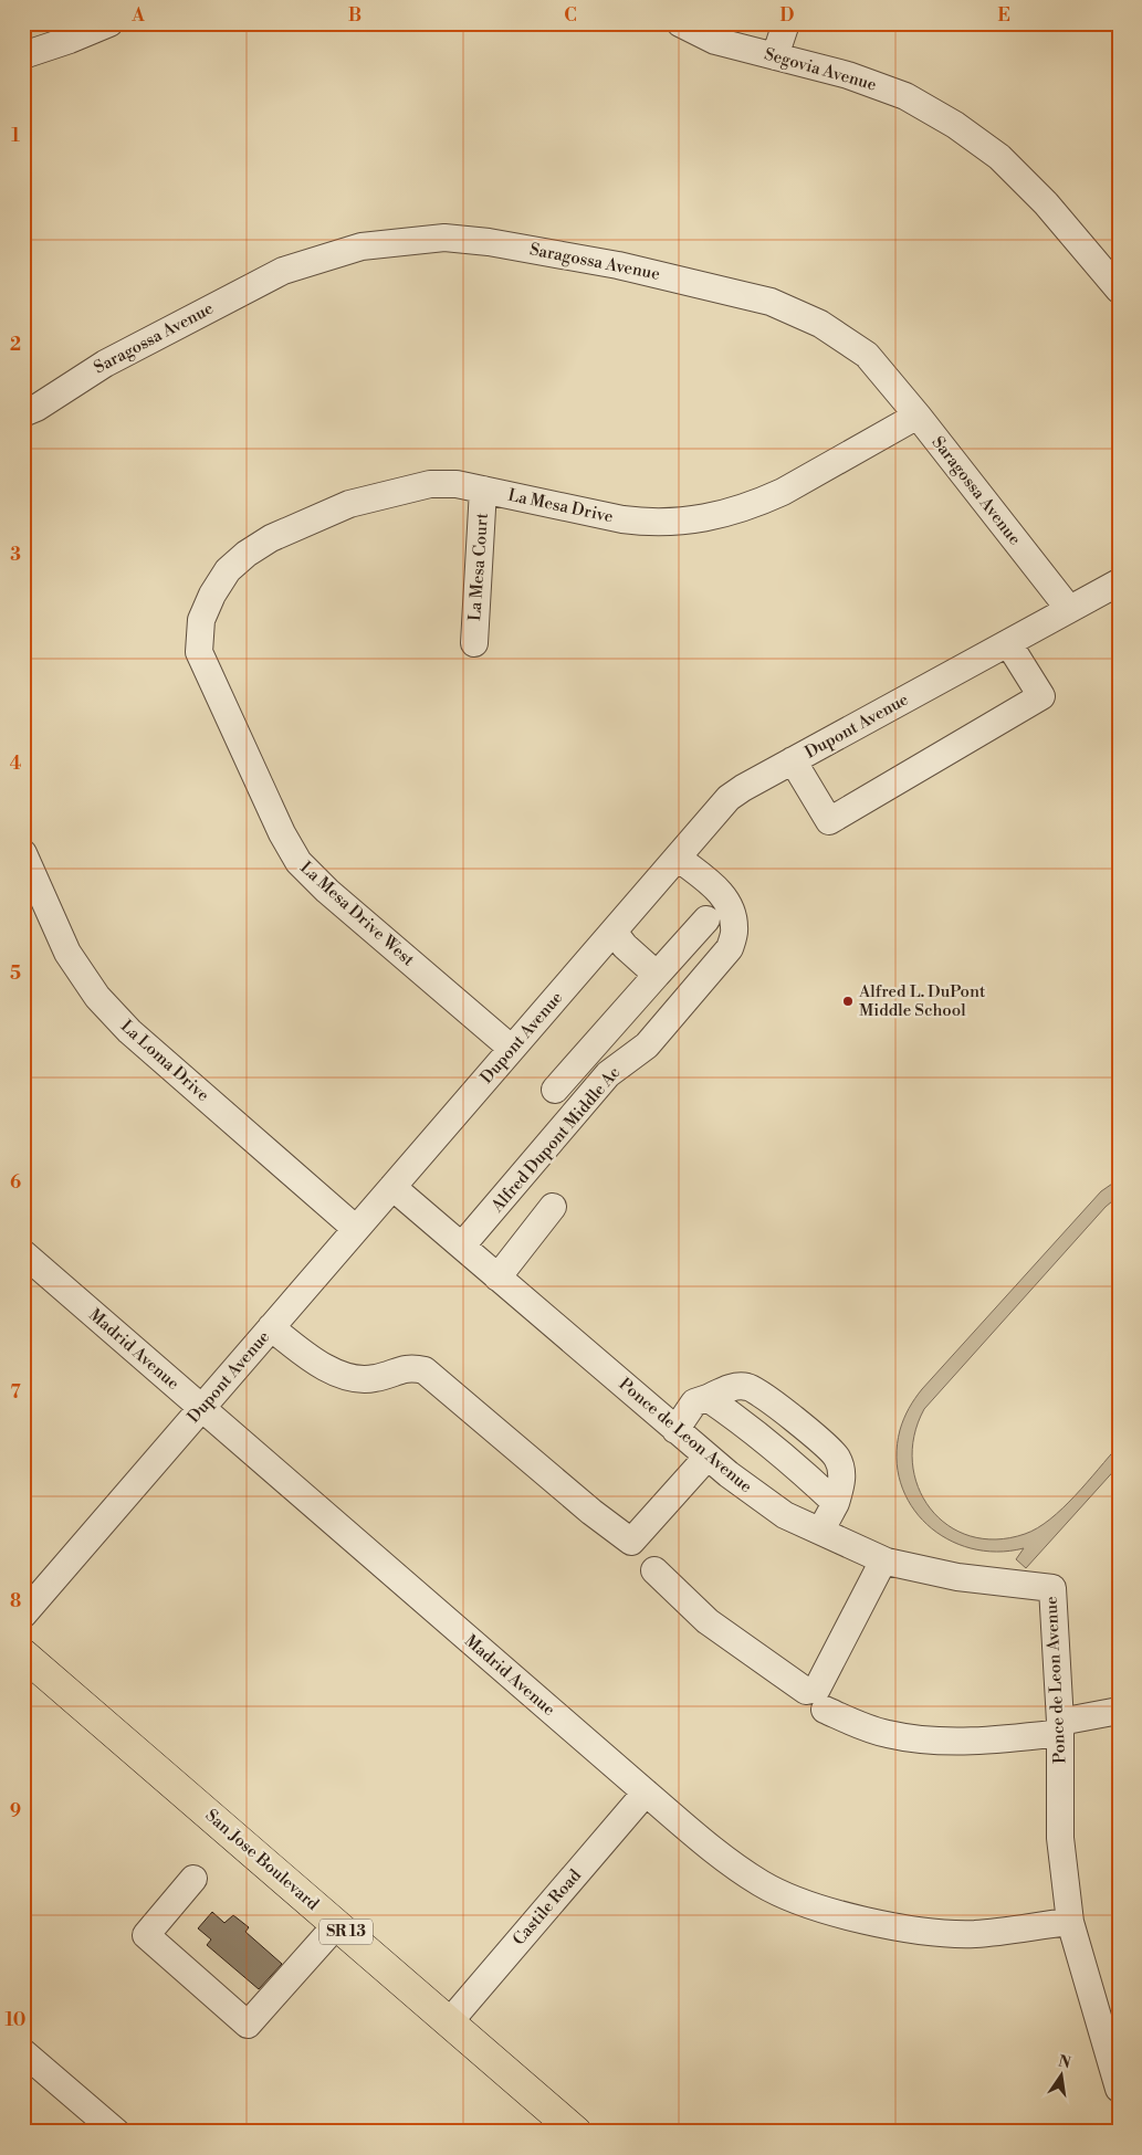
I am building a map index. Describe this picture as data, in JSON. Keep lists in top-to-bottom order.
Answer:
{
  "streets": {
    "main road": ["San Jose Boulevard", "SR 13"],
    "street": [
      "Segovia Avenue",
      "Saragossa Avenue",
      "La Mesa Drive",
      "La Mesa Court",
      "Dupont Avenue",
      "La Mesa Drive West",
      "La Loma Drive",
      "Alfred Dupont Middle Ac",
      "Madrid Avenue",
      "Ponce de Leon Avenue",
      "Castile Road"
    ]
  },
  "crossings": [
    ["Saragossa Avenue", "La Mesa Drive"],
    ["Saragossa Avenue", "Dupont Avenue"],
    ["La Mesa Drive", "La Mesa Court"],
    ["La Mesa Drive", "La Mesa Drive West"],
    ["Dupont Avenue", "La Mesa Drive West"],
    ["Dupont Avenue", "La Loma Drive"],
    ["Dupont Avenue", "Alfred Dupont Middle Ac"],
    ["Dupont Avenue", "Madrid Avenue"],
    ["Dupont Avenue", "Ponce de Leon Avenue"],
    ["Alfred Dupont Middle Ac", "Ponce de Leon Avenue"],
    ["Madrid Avenue", "Ponce de Leon Avenue"],
    ["Madrid Avenue", "Castile Road"],
    ["San Jose Boulevard", "Castile Road"]
  ],
  "places": ["Alfred L. DuPont Middle School"],
  "north": "top",
  "grid": {
    "columns": [
      "A",
      "B",
      "C",
      "D",
      "E"
    ],
    "rows": [
      "1",
      "2",
      "3",
      "4",
      "5",
      "6",
      "7",
      "8",
      "9",
      "10"
    ]
  }
}
